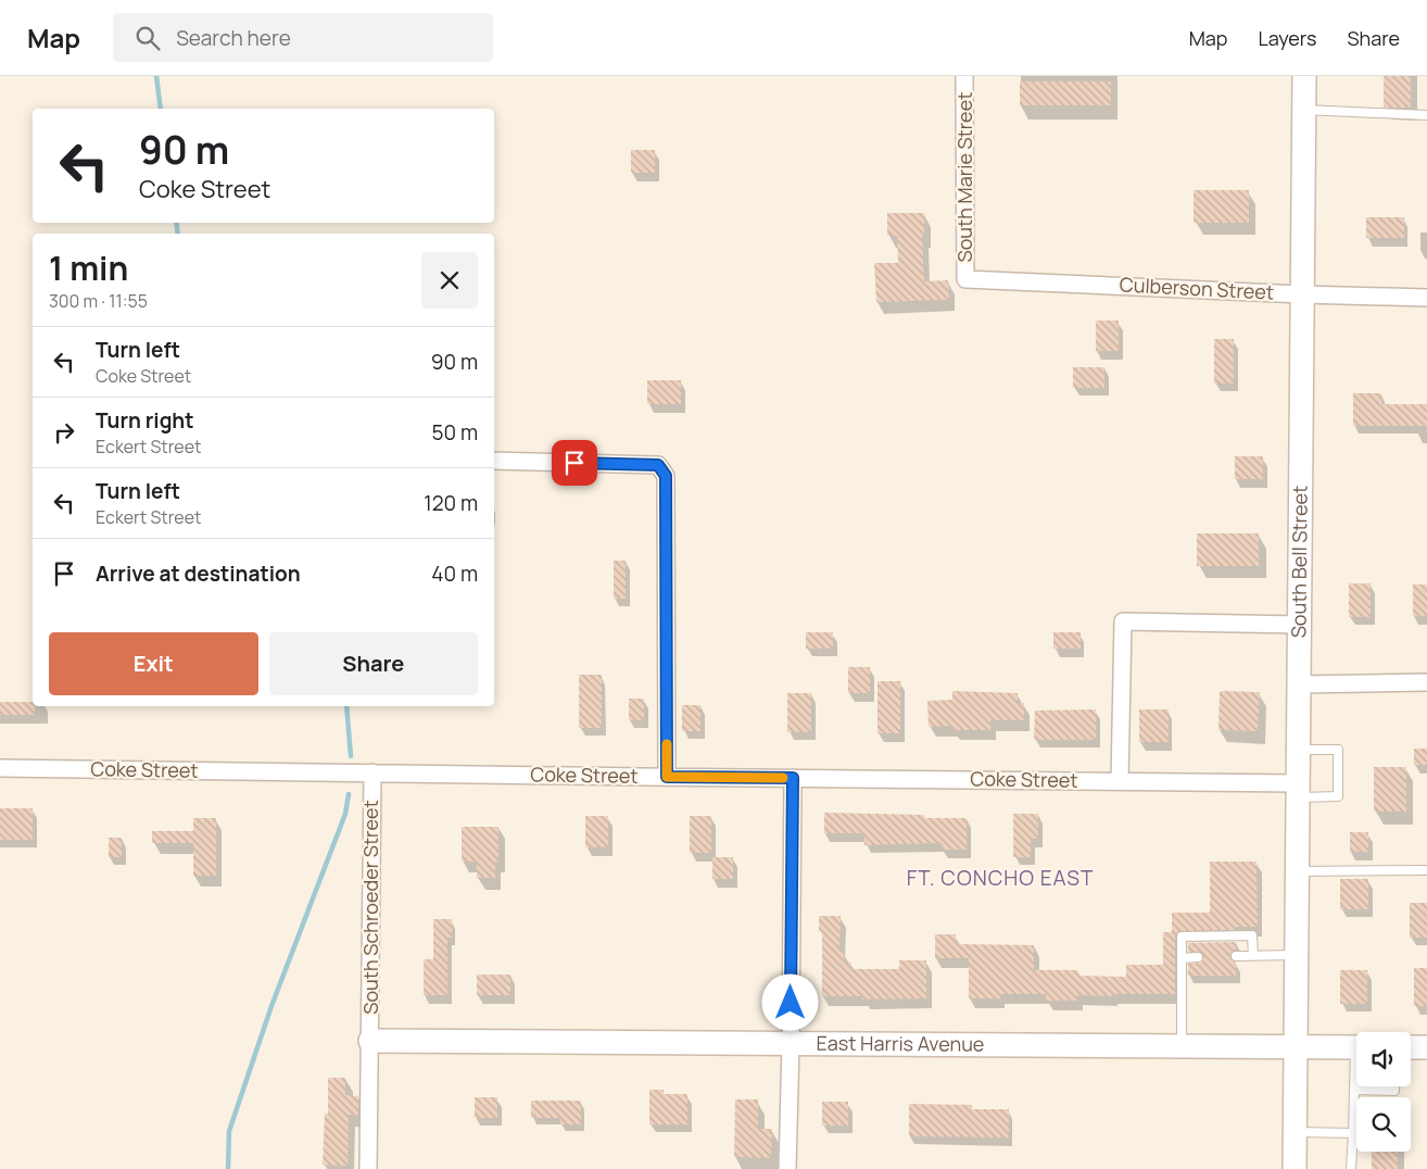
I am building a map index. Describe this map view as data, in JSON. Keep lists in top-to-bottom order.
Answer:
{
  "streets": {
    "main road": ["South Bell Street", "East Harris Avenue"],
    "street": [
      "South Marie Street",
      "Culberson Street",
      "Coke Street",
      "South Schroeder Street"
    ]
  },
  "crossings": [
    ["South Marie Street", "Culberson Street"],
    ["Culberson Street", "South Bell Street"],
    ["South Bell Street", "Coke Street"],
    ["South Bell Street", "East Harris Avenue"],
    ["Coke Street", "South Schroeder Street"],
    ["South Schroeder Street", "East Harris Avenue"]
  ],
  "districts": ["FT. CONCHO EAST"],
  "page": {
    "header": "Map",
    "search": "Search here",
    "nav": ["Map", "Layers", "Share"],
    "turn": ["90 m", "Coke Street"],
    "heading": ["1 min", "300 m · 11:55"],
    "list": [
      {
        "name": "Turn left",
        "note": "Coke Street",
        "value": "90 m"
      },
      {
        "name": "Turn right",
        "note": "Eckert Street",
        "value": "50 m"
      },
      {
        "name": "Turn left",
        "note": "Eckert Street",
        "value": "120 m"
      },
      {
        "name": "Arrive at destination",
        "value": "40 m"
      }
    ],
    "buttons": ["Exit", "Share"]
  }
}
